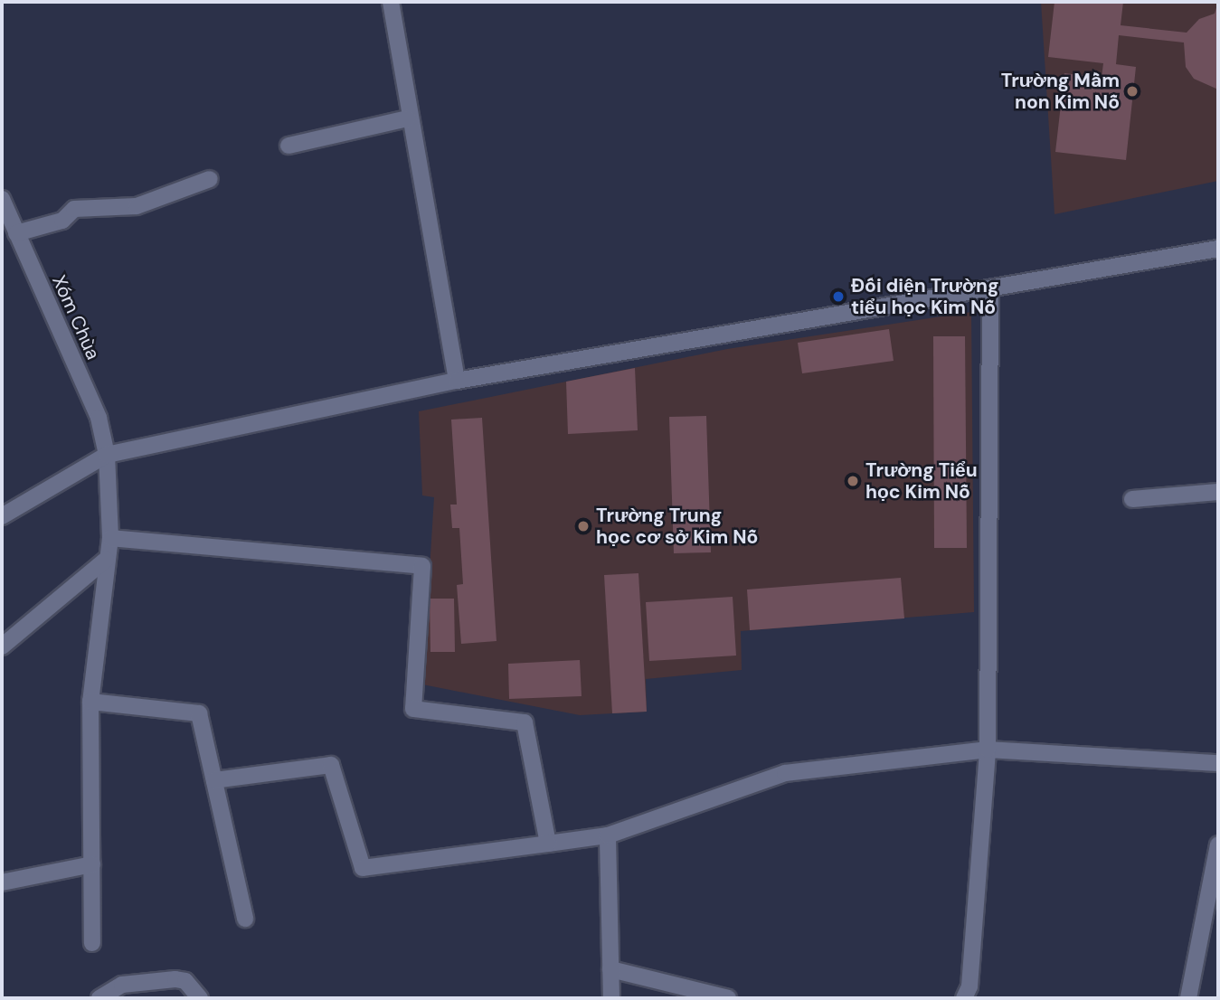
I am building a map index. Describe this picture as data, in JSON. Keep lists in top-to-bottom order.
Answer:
{
  "streets": {
    "street": ["Xóm Chùa"]
  },
  "places": [
    "Trường Mầm non Kim Nỗ",
    "Đối diện Trường tiểu học Kim Nỗ",
    "Trường Tiểu học Kim Nỗ",
    "Trường Trung học cơ sở Kim Nỗ"
  ]
}
